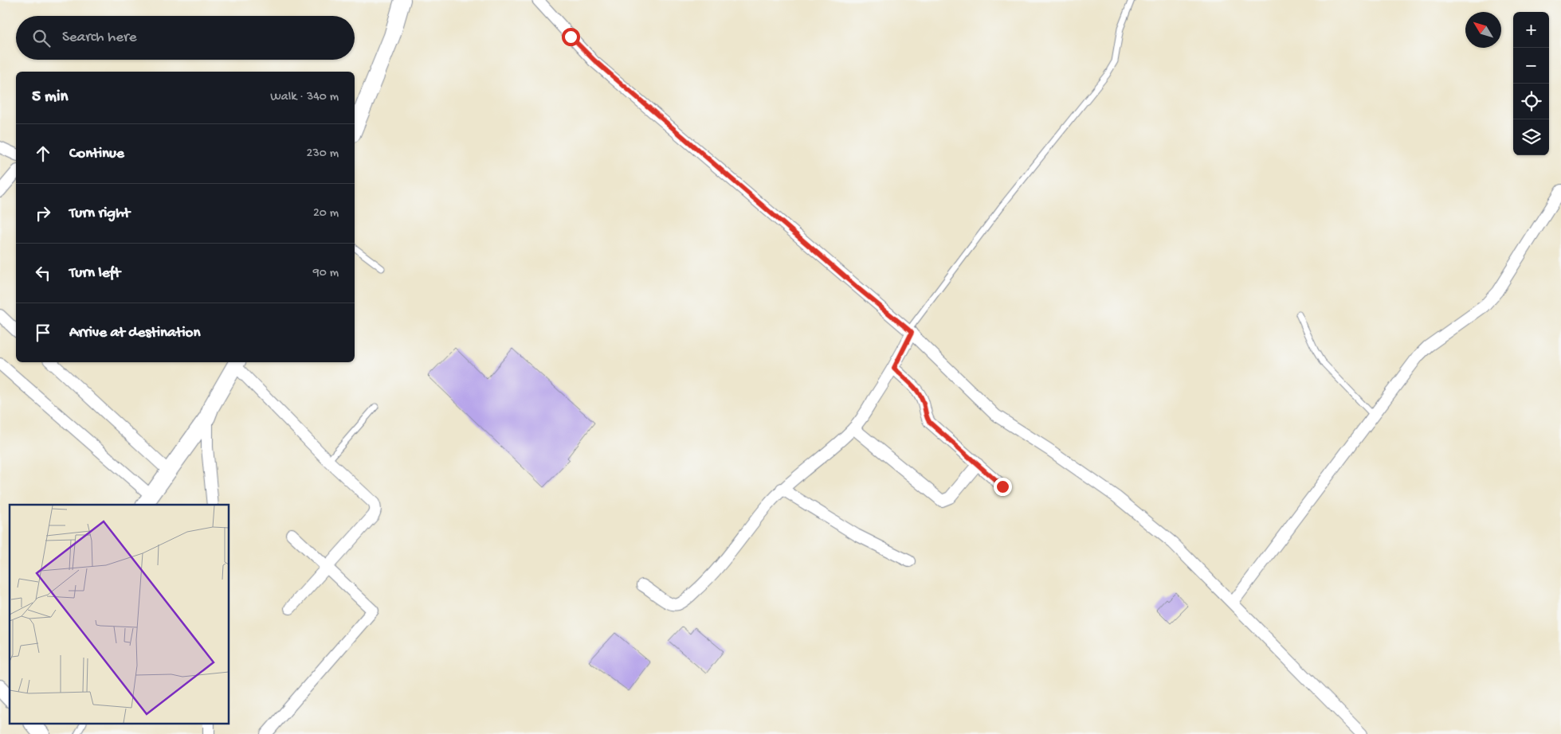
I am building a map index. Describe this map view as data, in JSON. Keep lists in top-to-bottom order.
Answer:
{
  "north": "top left",
  "page": {
    "map_buttons": ["+", "−"],
    "search": "Search here",
    "heading": ["5 min", "Walk · 340 m"],
    "list": [
      ["Continue", "230 m"],
      ["Turn right", "20 m"],
      ["Turn left", "90 m"],
      "Arrive at destination"
    ]
  }
}
